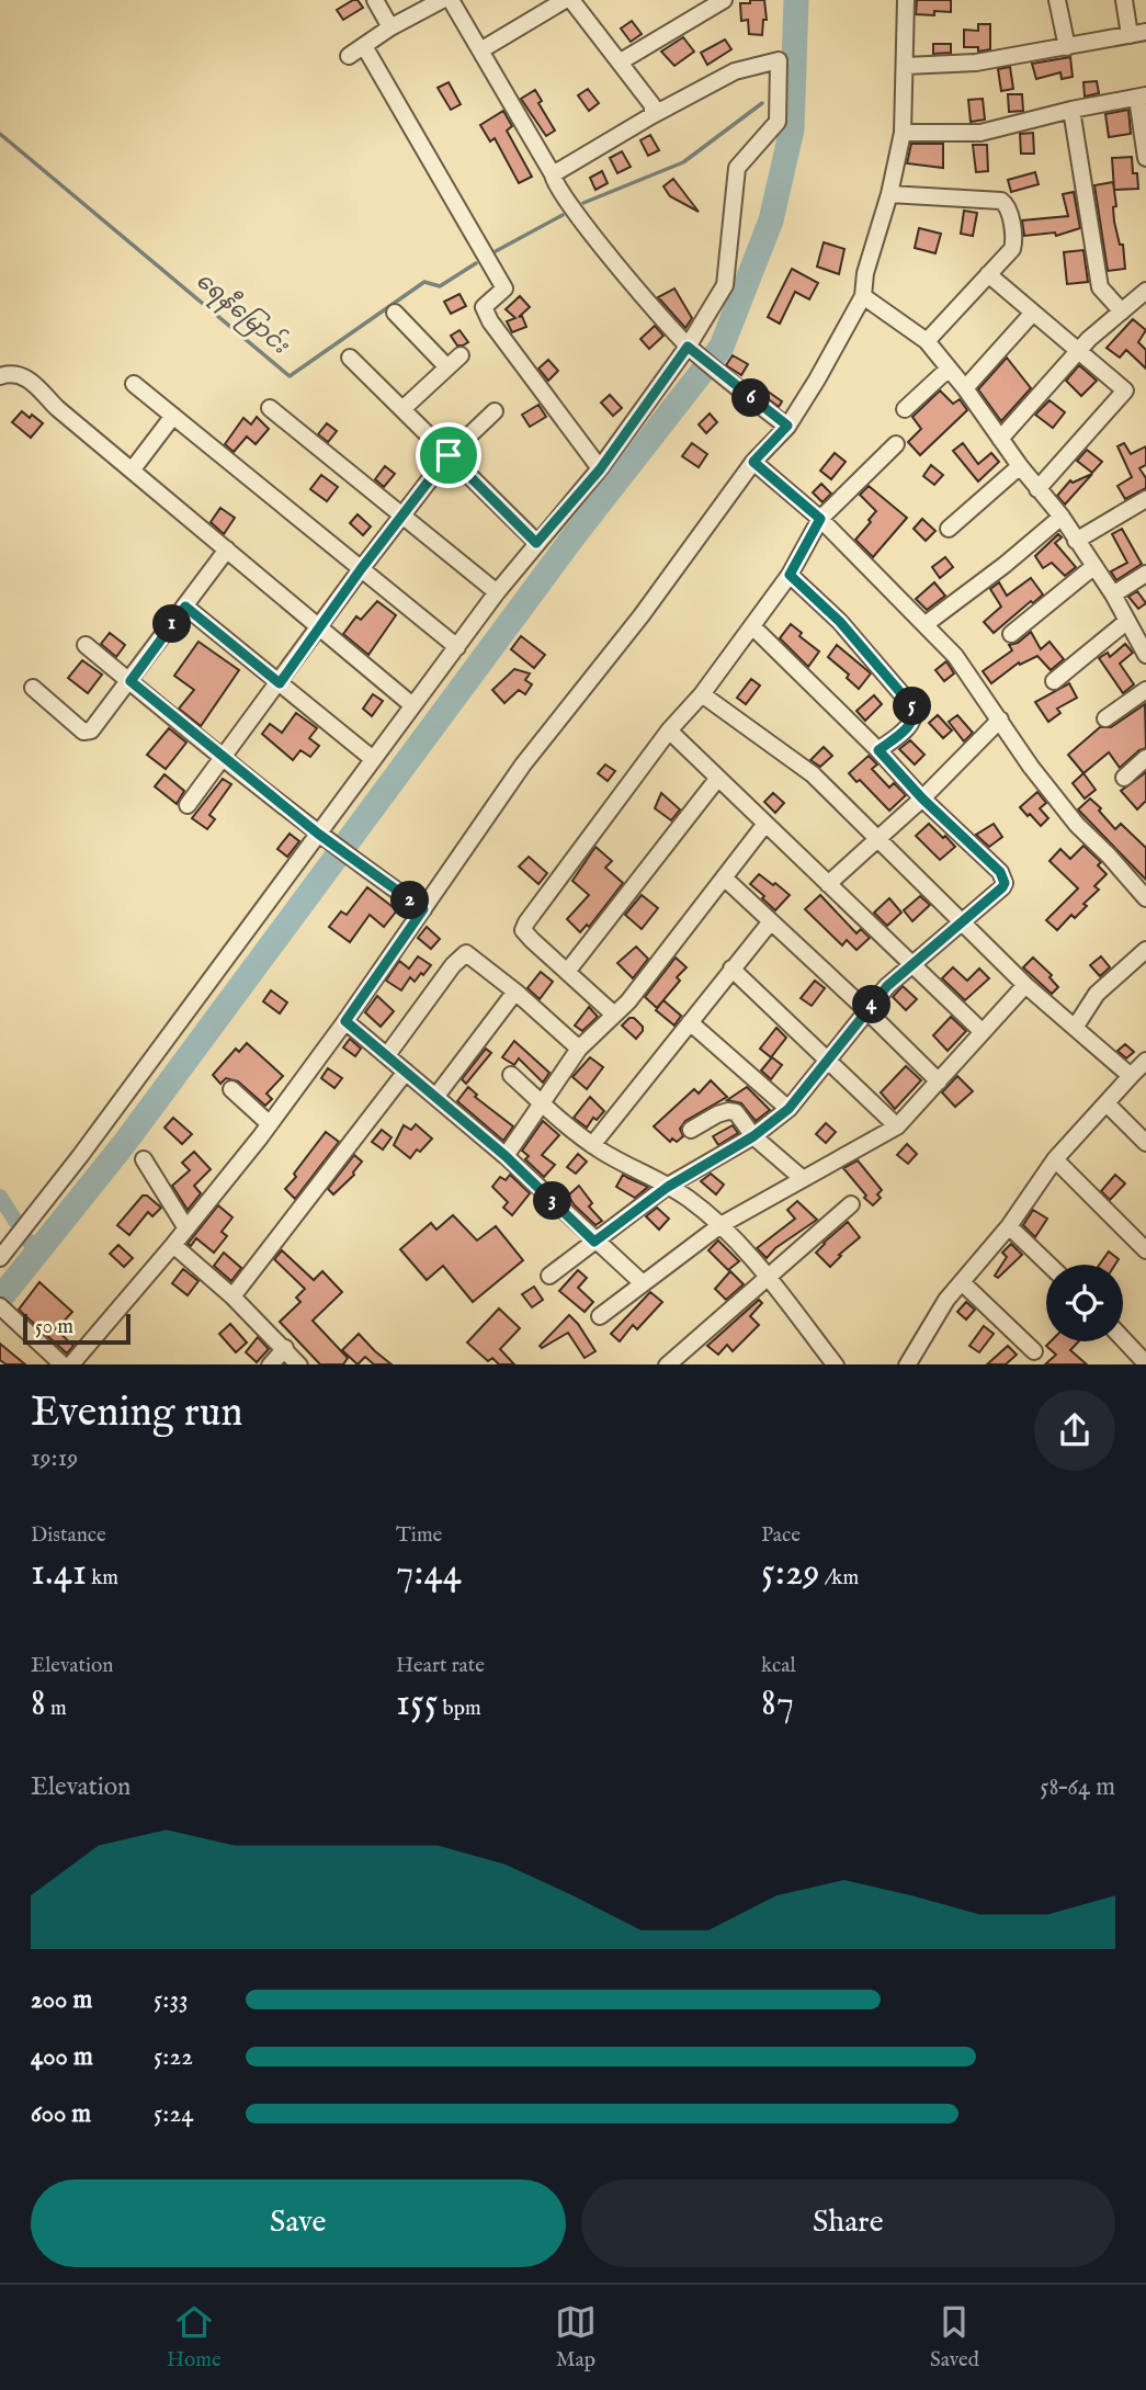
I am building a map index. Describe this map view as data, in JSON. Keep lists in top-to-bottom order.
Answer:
{
  "water": ["ရေနီမြောင်း"],
  "scale_bar": "50 m",
  "page": {
    "pins": [
      "6",
      "1",
      "5",
      "2",
      "4",
      "3"
    ],
    "scale": "50 m",
    "heading": ["Evening run", "19:19"],
    "stats": [
      ["Distance", "1.41 km"],
      ["Time", "7:44"],
      ["Pace", "5:29 /km"],
      ["Elevation", "8 m"],
      ["Heart rate", "155 bpm"],
      ["kcal", "87"]
    ],
    "chart": ["Elevation", "58–64 m"],
    "list": [
      {
        "name": "200 m",
        "note": "5:33"
      },
      {
        "name": "400 m",
        "note": "5:22"
      },
      {
        "name": "600 m",
        "note": "5:24"
      }
    ],
    "buttons": ["Save", "Share"],
    "tabs": ["Home", "Map", "Saved"]
  }
}
